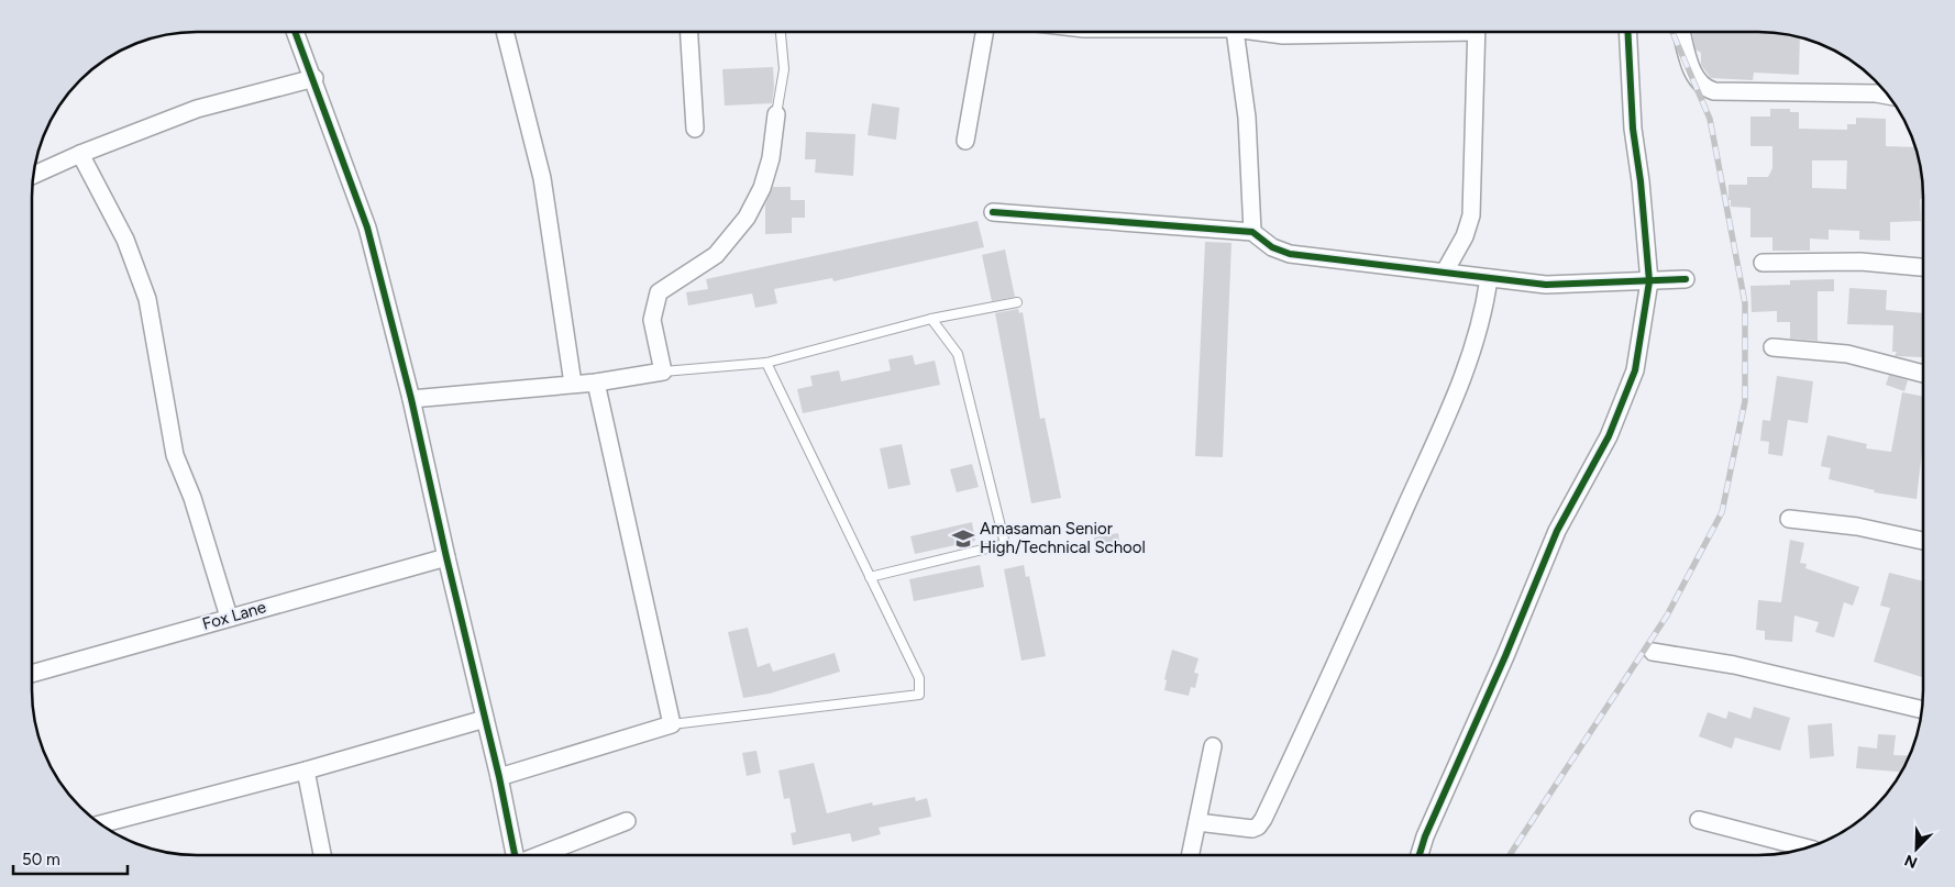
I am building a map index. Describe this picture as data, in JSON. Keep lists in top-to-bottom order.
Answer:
{
  "streets": {
    "street": ["Fox Lane"]
  },
  "places": {
    "school or university": ["Amasaman Senior High/Technical School"]
  },
  "scale_bar": "50 m",
  "north": "bottom left"
}
